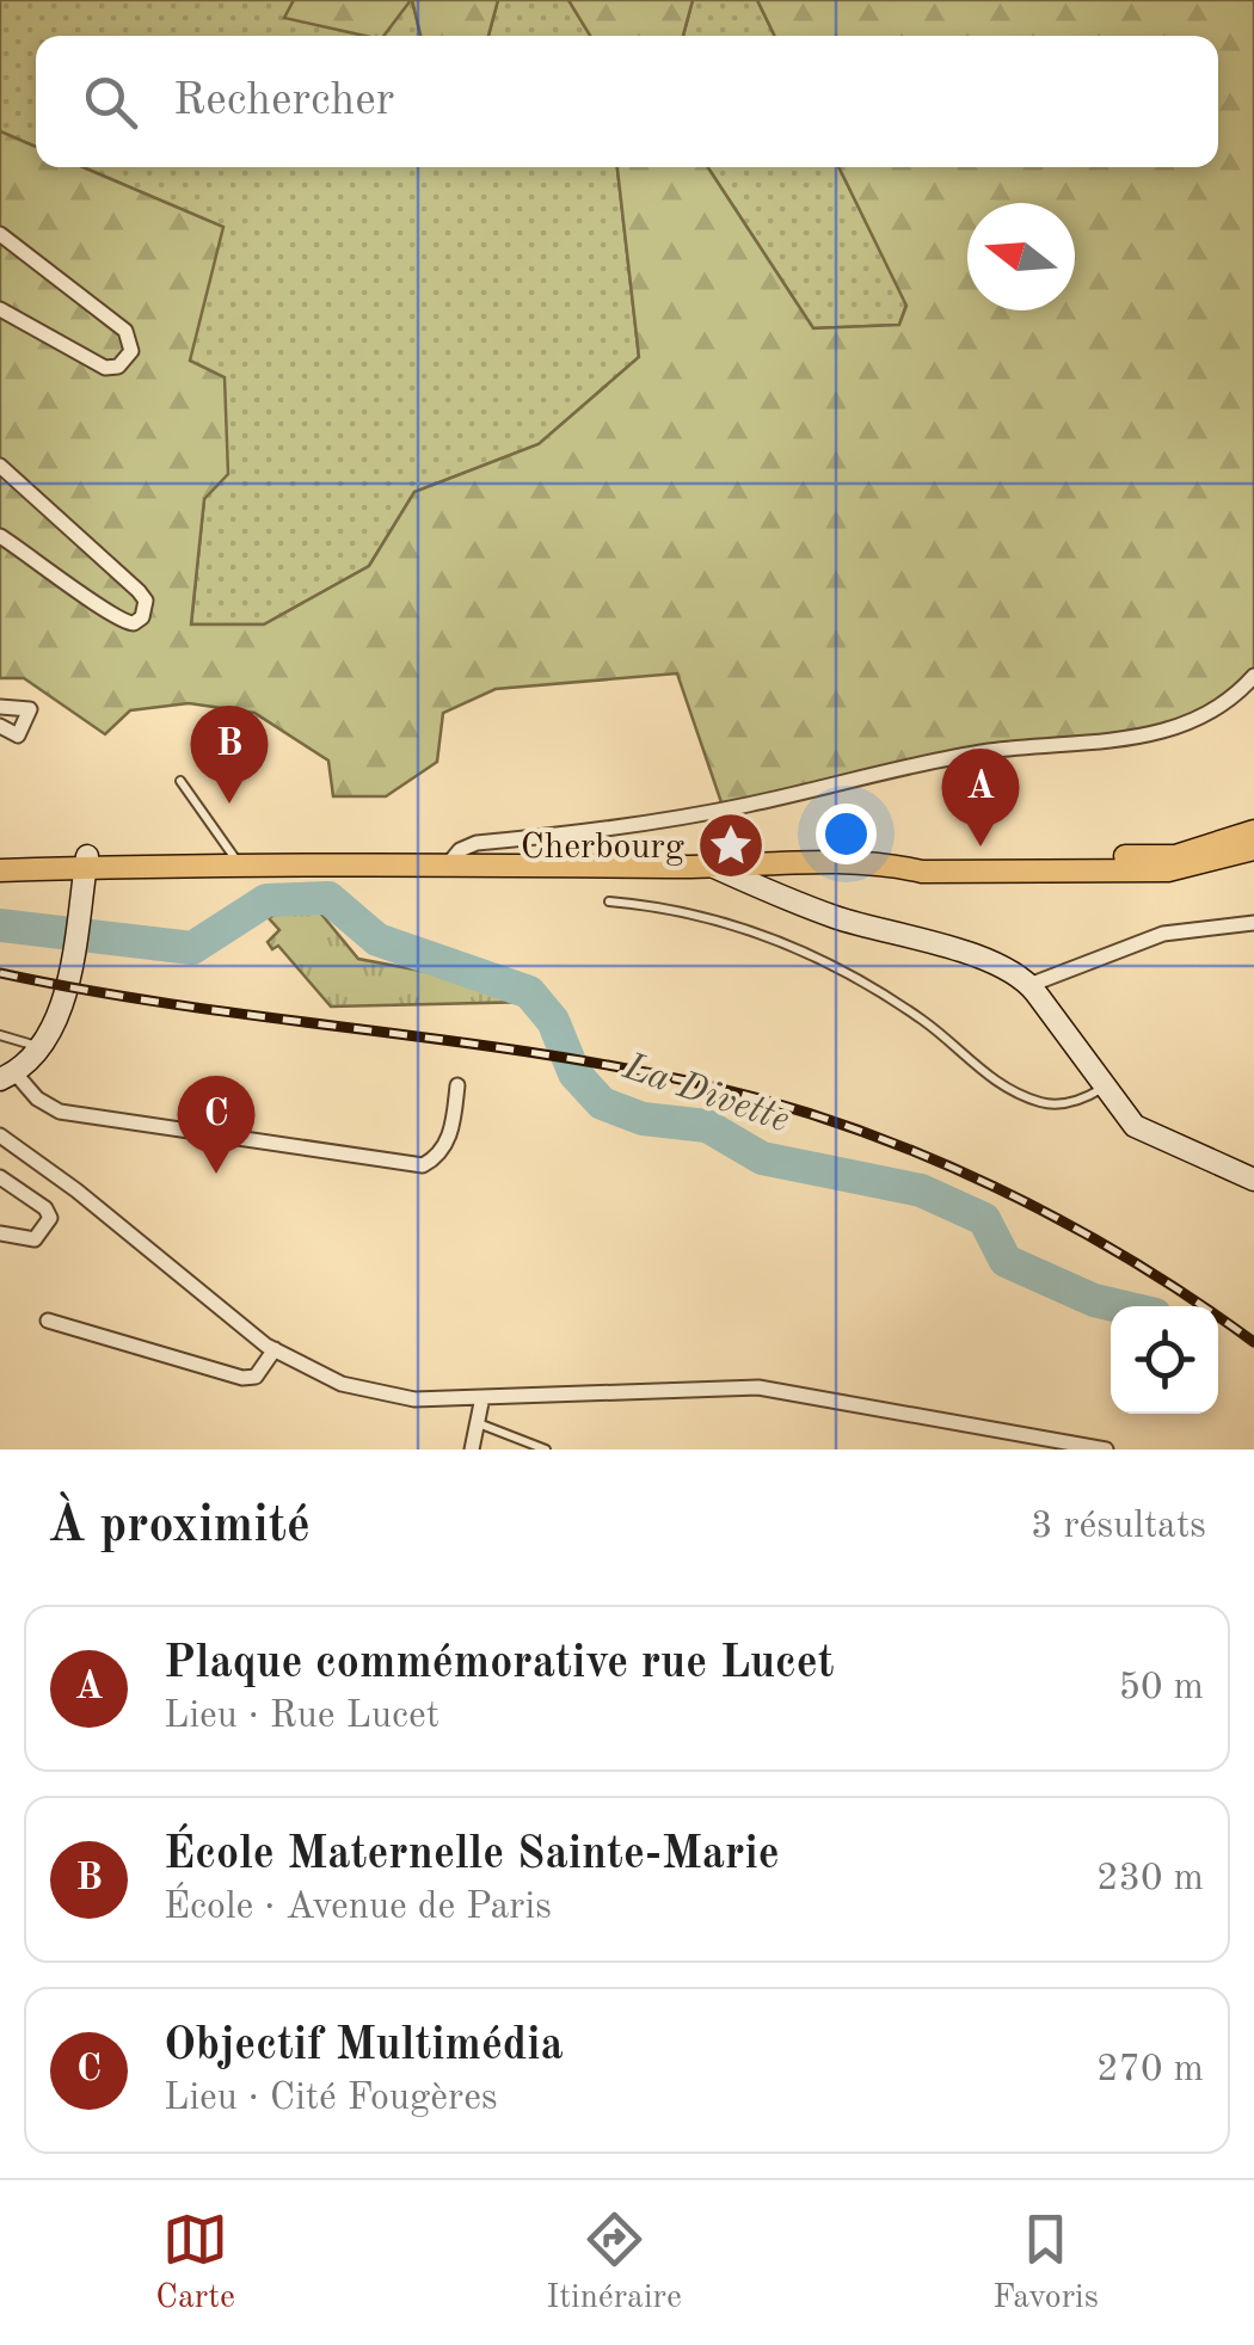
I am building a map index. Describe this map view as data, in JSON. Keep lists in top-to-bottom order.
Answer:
{
  "water": ["La Divette"],
  "places": {
    "place": ["Cherbourg"]
  },
  "north": "left",
  "page": {
    "search": "Rechercher",
    "pins": ["B", "A", "C"],
    "heading": ["À proximité", "3 résultats"],
    "list": [
      {
        "mark": "A",
        "name": "Plaque commémorative rue Lucet",
        "note": "Lieu · Rue Lucet",
        "value": "50 m"
      },
      {
        "mark": "B",
        "name": "École Maternelle Sainte-Marie",
        "note": "École · Avenue de Paris",
        "value": "230 m"
      },
      {
        "mark": "C",
        "name": "Objectif Multimédia",
        "note": "Lieu · Cité Fougères",
        "value": "270 m"
      }
    ],
    "nav": ["Carte", "Itinéraire", "Favoris"]
  }
}
